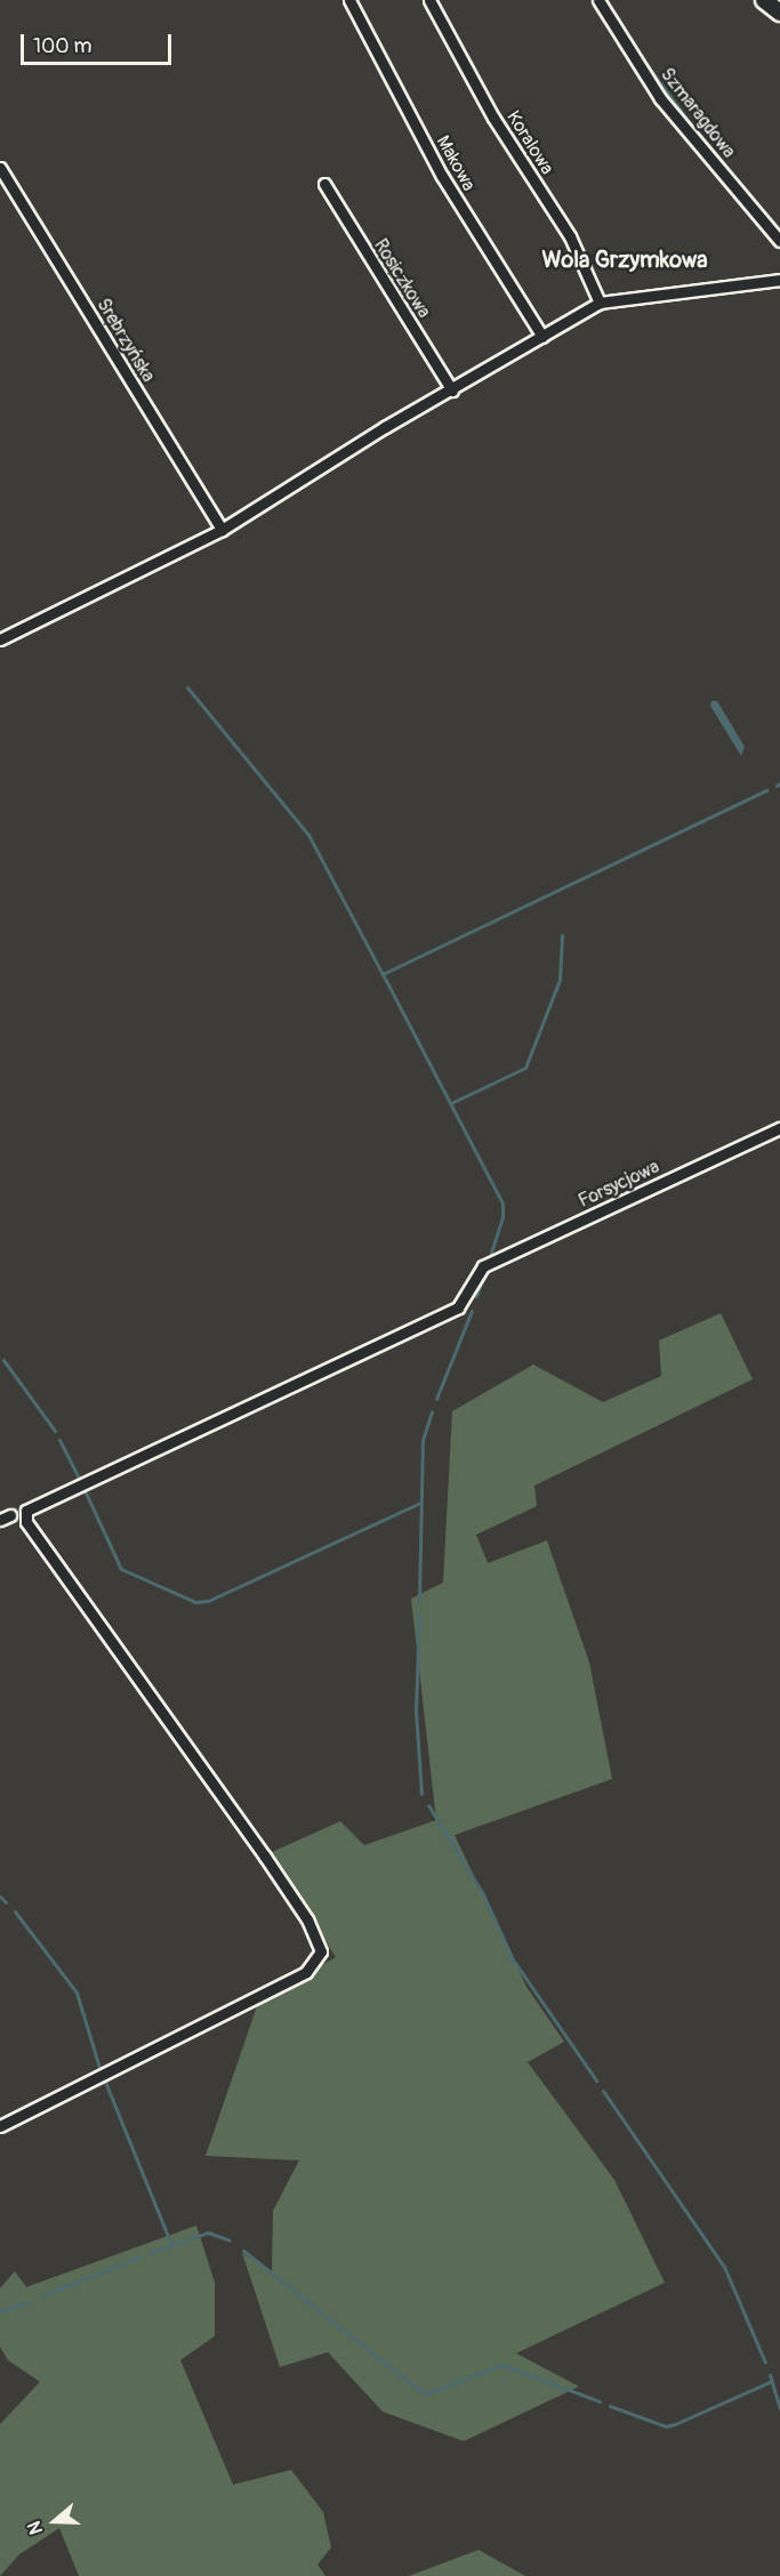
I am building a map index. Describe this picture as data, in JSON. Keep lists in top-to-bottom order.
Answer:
{
  "streets": {
    "street": [
      "Szmaragdowa",
      "Koralowa",
      "Makowa",
      "Rosiczkowa",
      "Srebrzyńska",
      "Forsycjowa"
    ]
  },
  "districts": ["Wola Grzymkowa"],
  "scale_bar": "100 m",
  "north": "left"
}
